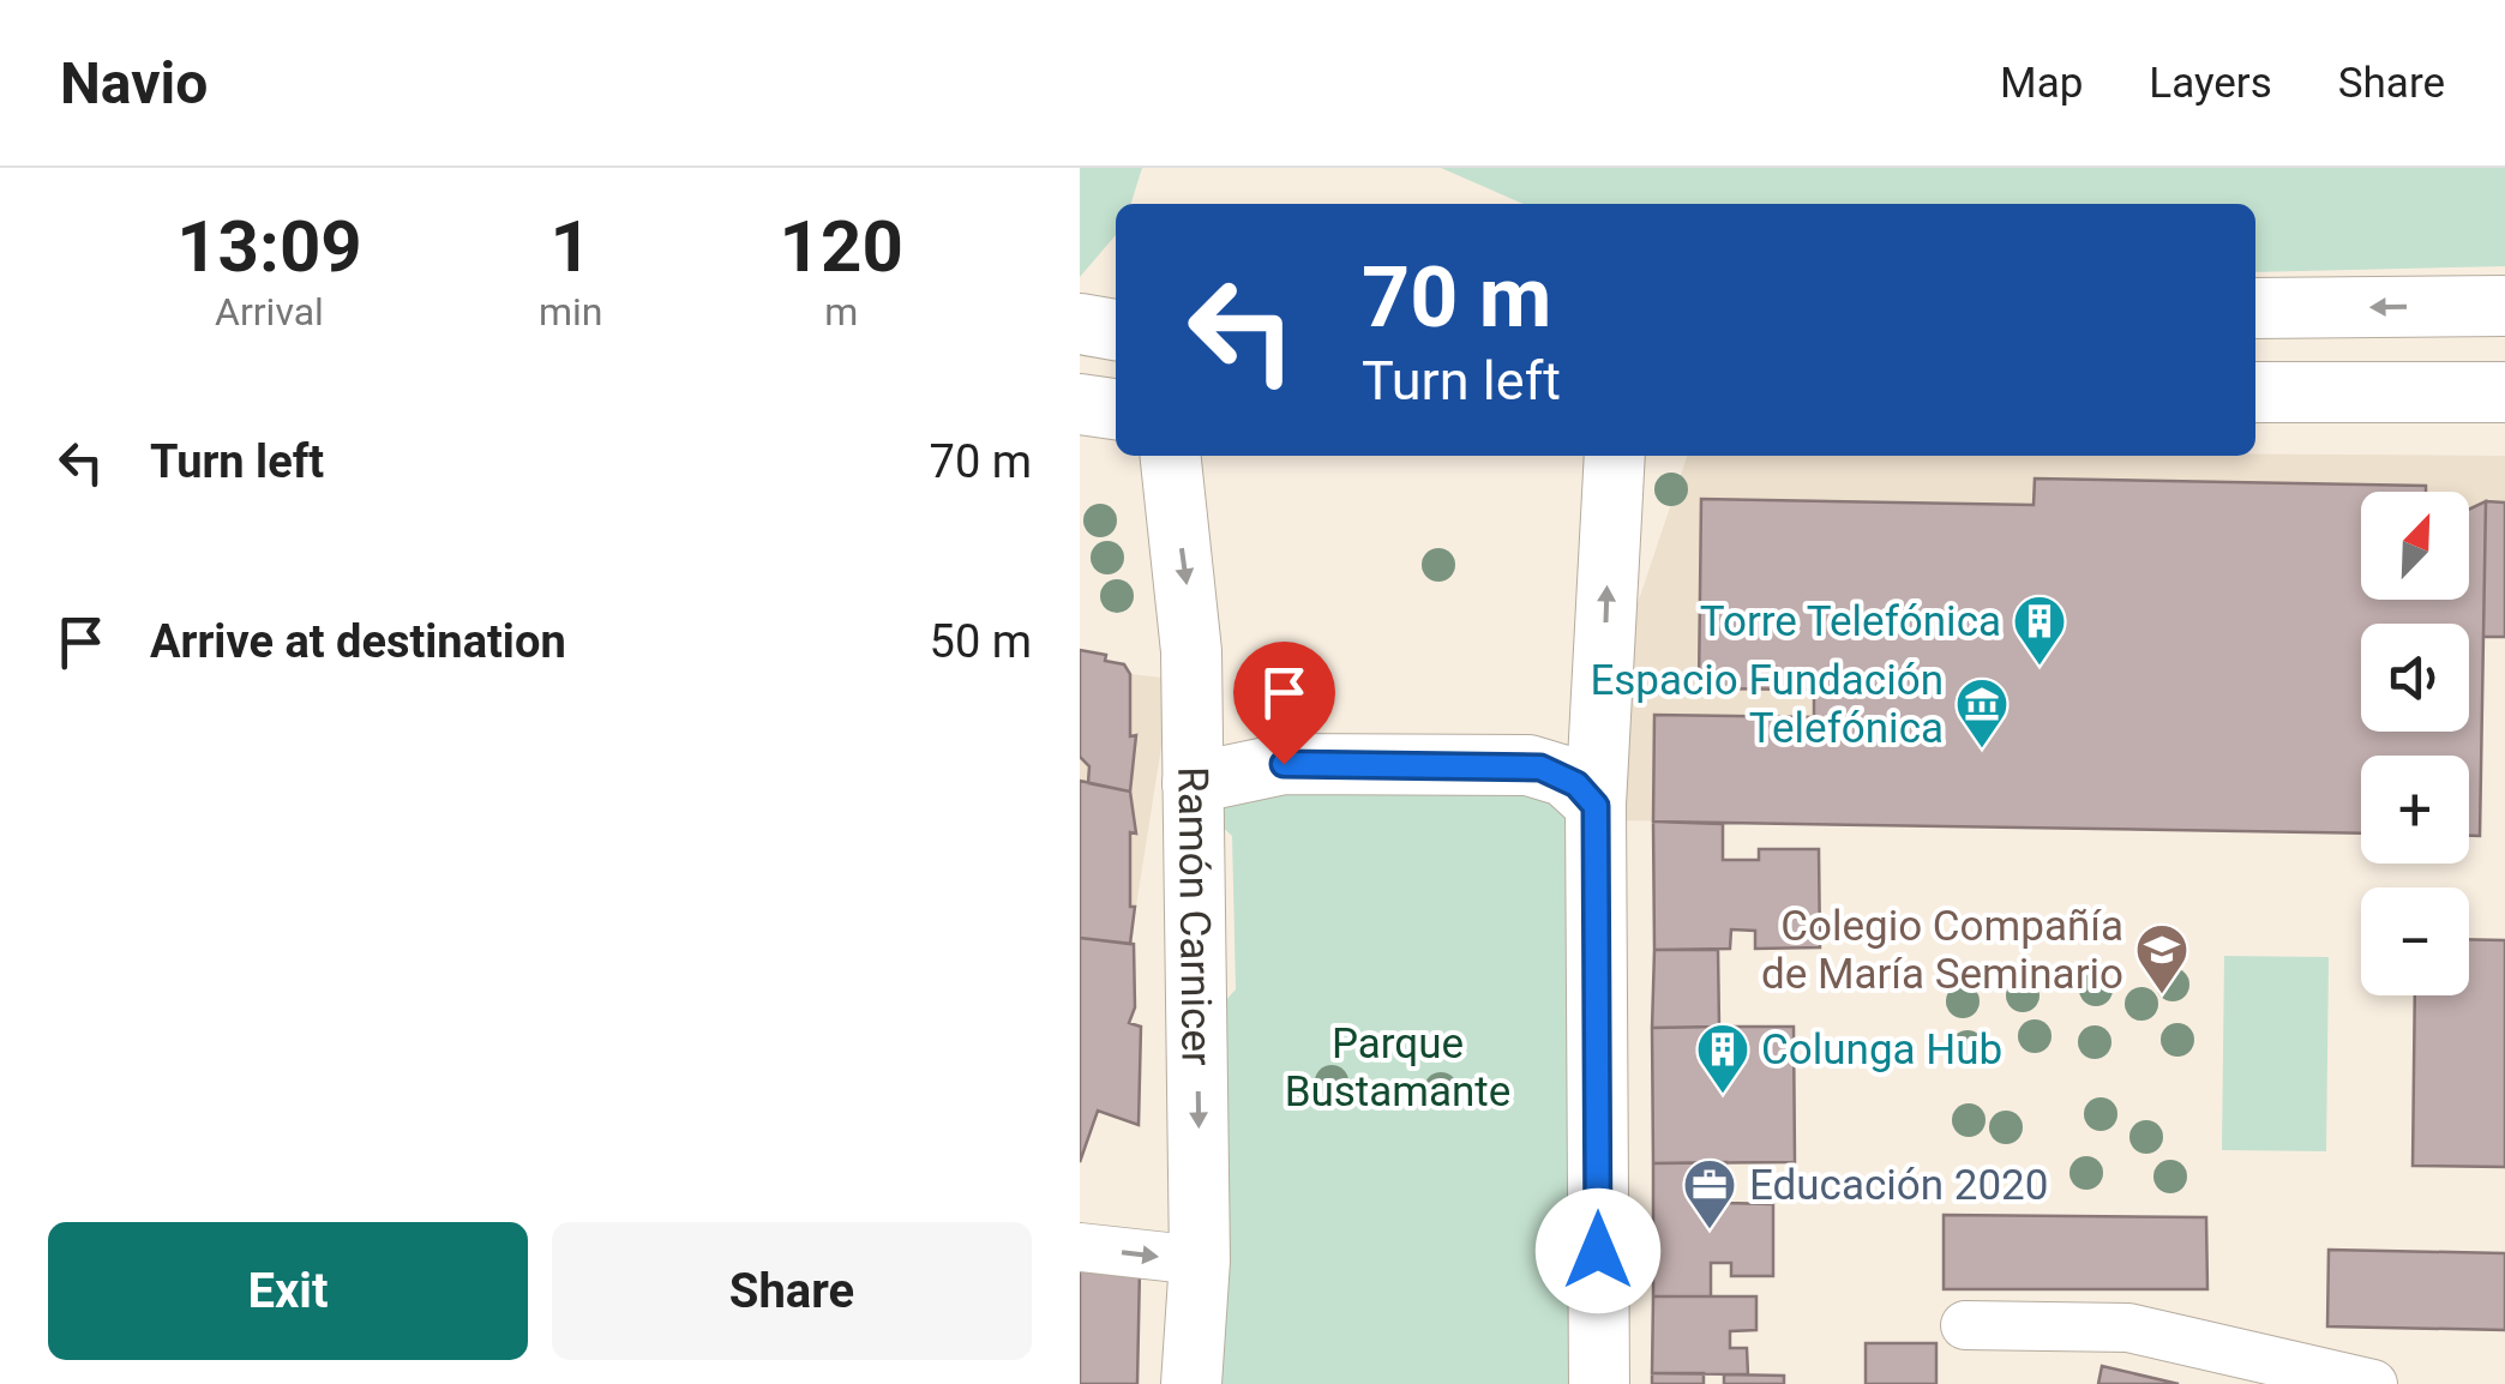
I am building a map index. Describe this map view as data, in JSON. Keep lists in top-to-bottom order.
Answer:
{
  "streets": {
    "main road": ["Ramón Carnicer"]
  },
  "parks": ["Parque Bustamante"],
  "places": {
    "building": ["Torre Telefónica", "Colunga Hub"],
    "museum": ["Espacio Fundación Telefónica"],
    "school or university": ["Colegio Compañía de María Seminario"],
    "office": ["Educación 2020"]
  },
  "north": "top right",
  "page": {
    "header": "Navio",
    "nav": ["Map", "Layers", "Share"],
    "eta": [
      "13:09",
      "Arrival",
      "1",
      "min",
      "120",
      "m"
    ],
    "turn": ["70 m", "Turn left"],
    "list": [
      {
        "name": "Turn left",
        "value": "70 m"
      },
      {
        "name": "Arrive at destination",
        "value": "50 m"
      }
    ],
    "map_buttons": ["+", "−"],
    "buttons": ["Exit", "Share"]
  }
}
